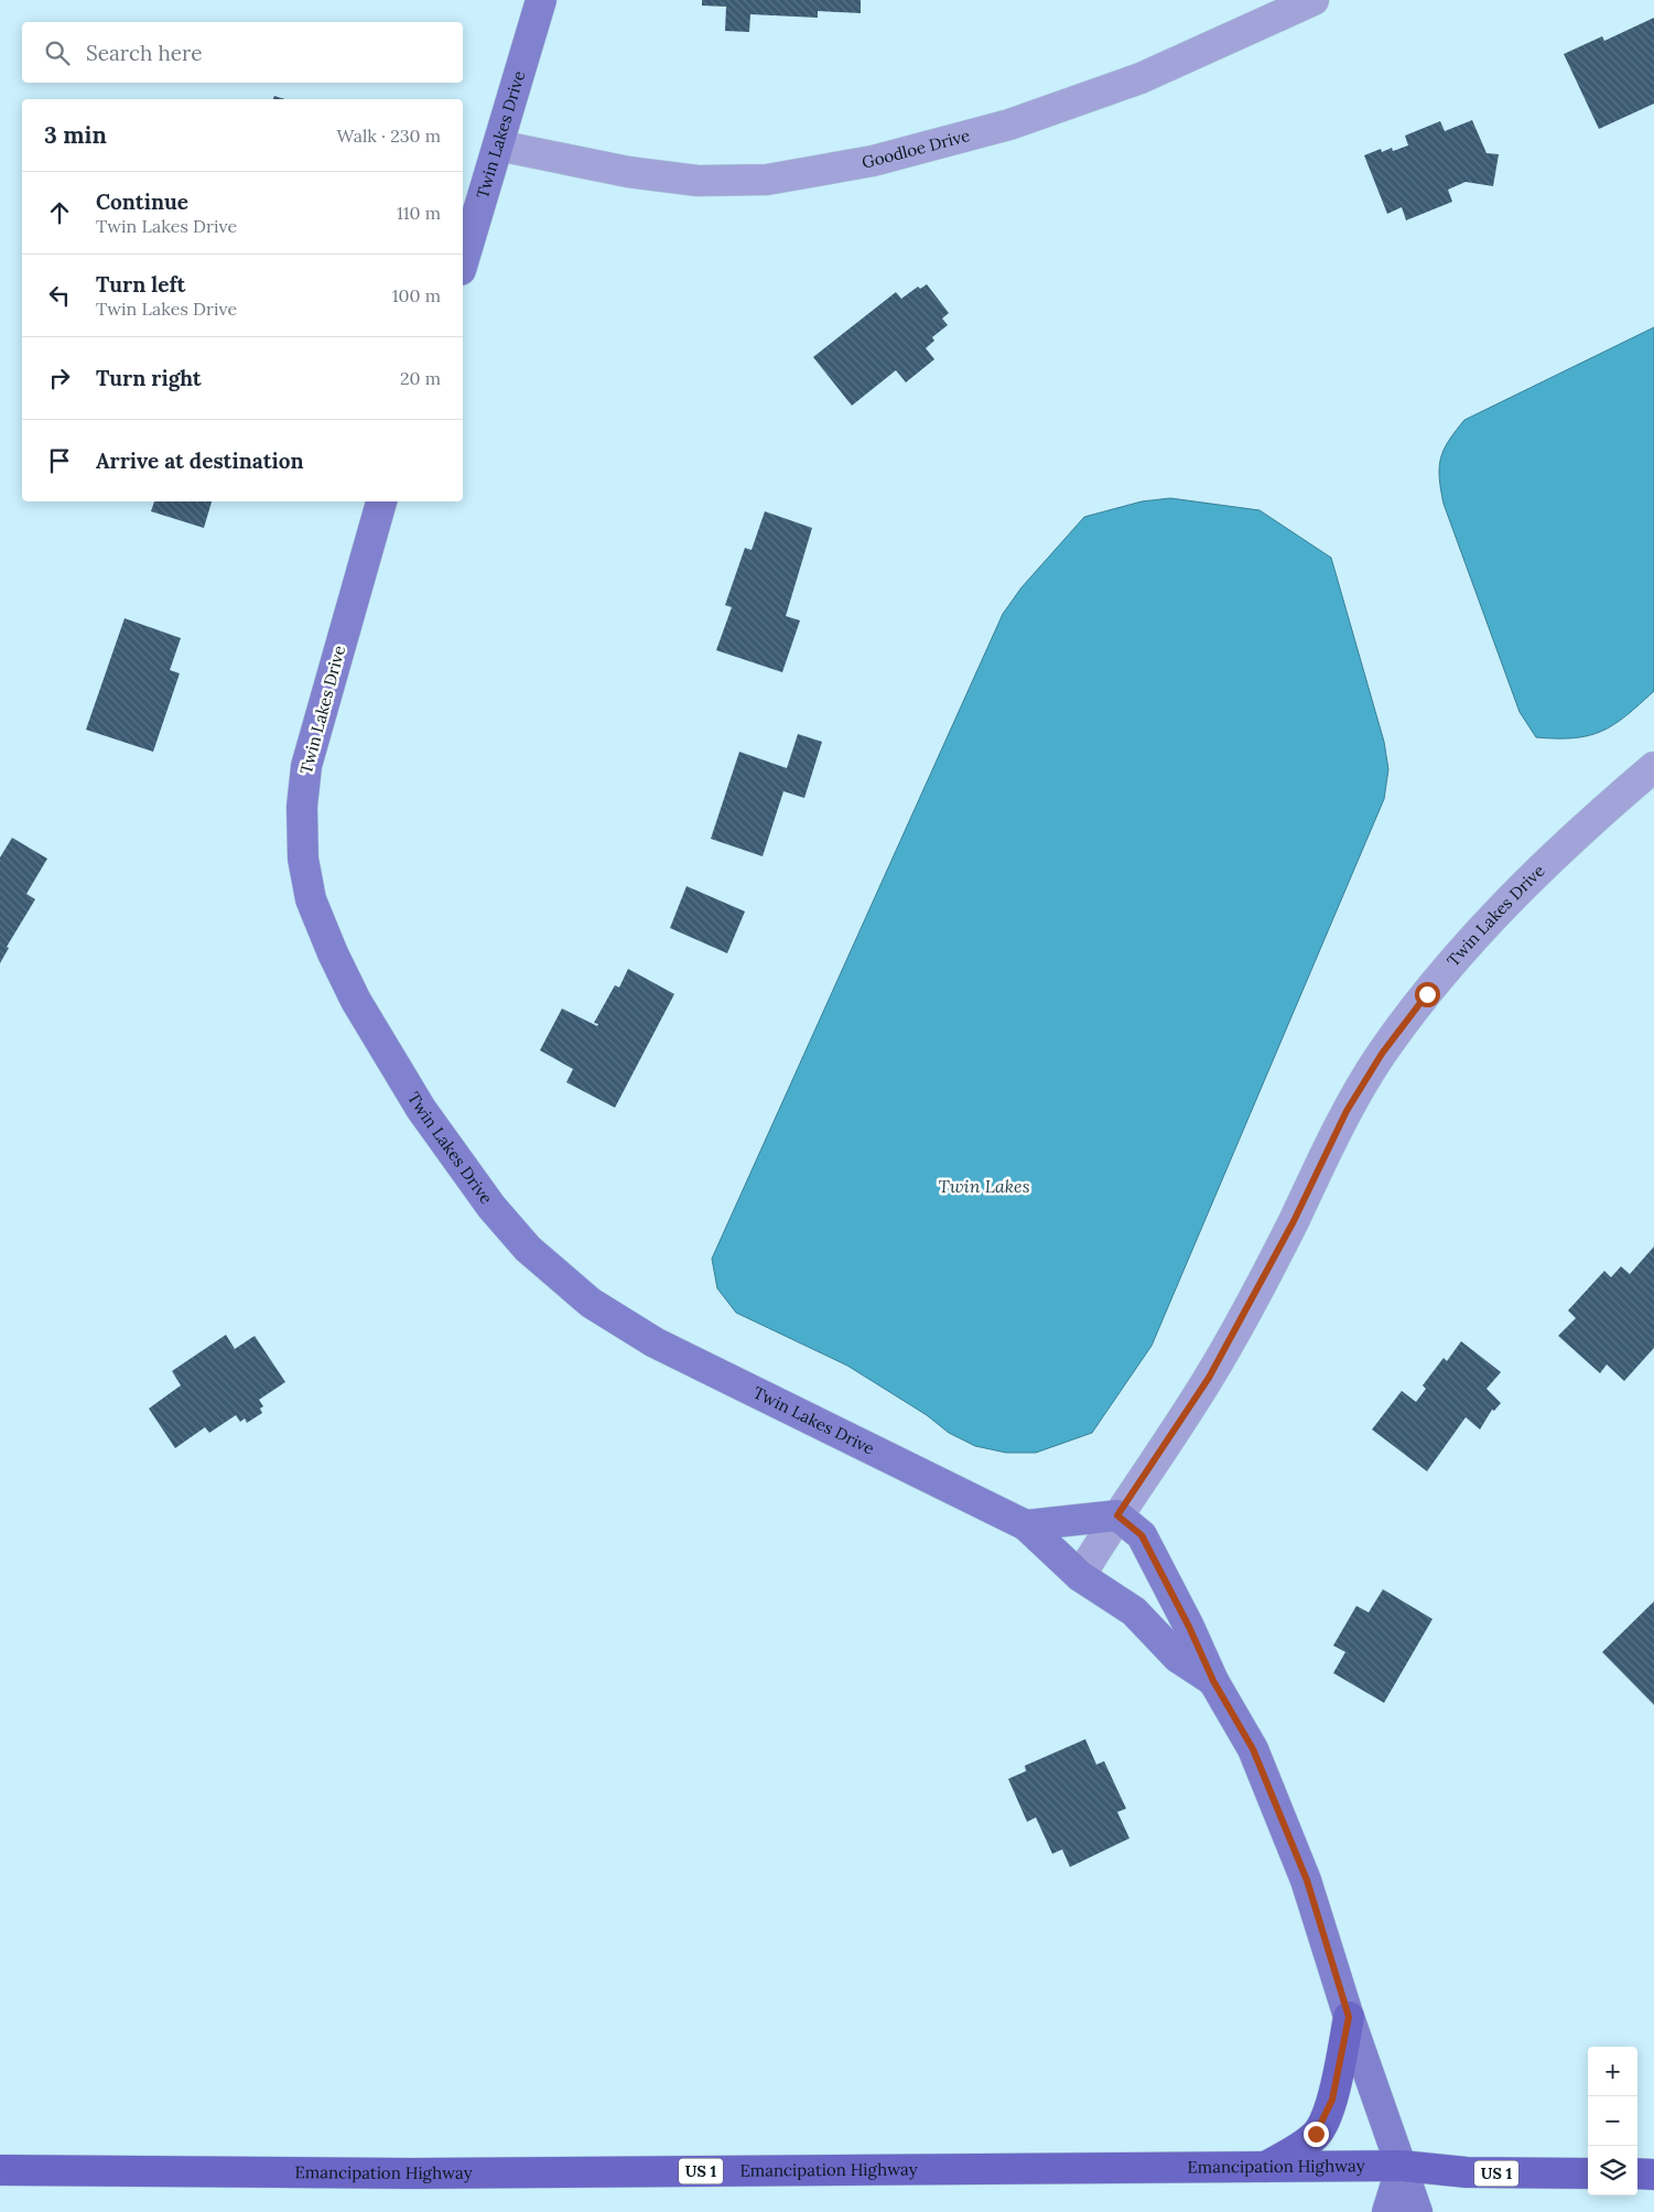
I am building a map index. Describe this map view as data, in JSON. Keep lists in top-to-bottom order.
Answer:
{
  "streets": {
    "main road": ["Emancipation Highway", "US 1"],
    "street": ["Twin Lakes Drive", "Goodloe Drive"]
  },
  "crossings": [
    ["Twin Lakes Drive", "Goodloe Drive"],
    ["Twin Lakes Drive", "Emancipation Highway"]
  ],
  "water": ["Twin Lakes"],
  "page": {
    "search": "Search here",
    "heading": ["3 min", "Walk · 230 m"],
    "list": [
      ["Continue", "Twin Lakes Drive", "110 m"],
      ["Turn left", "Twin Lakes Drive", "100 m"],
      ["Turn right", "20 m"],
      "Arrive at destination"
    ],
    "map_buttons": ["+", "−"]
  }
}
